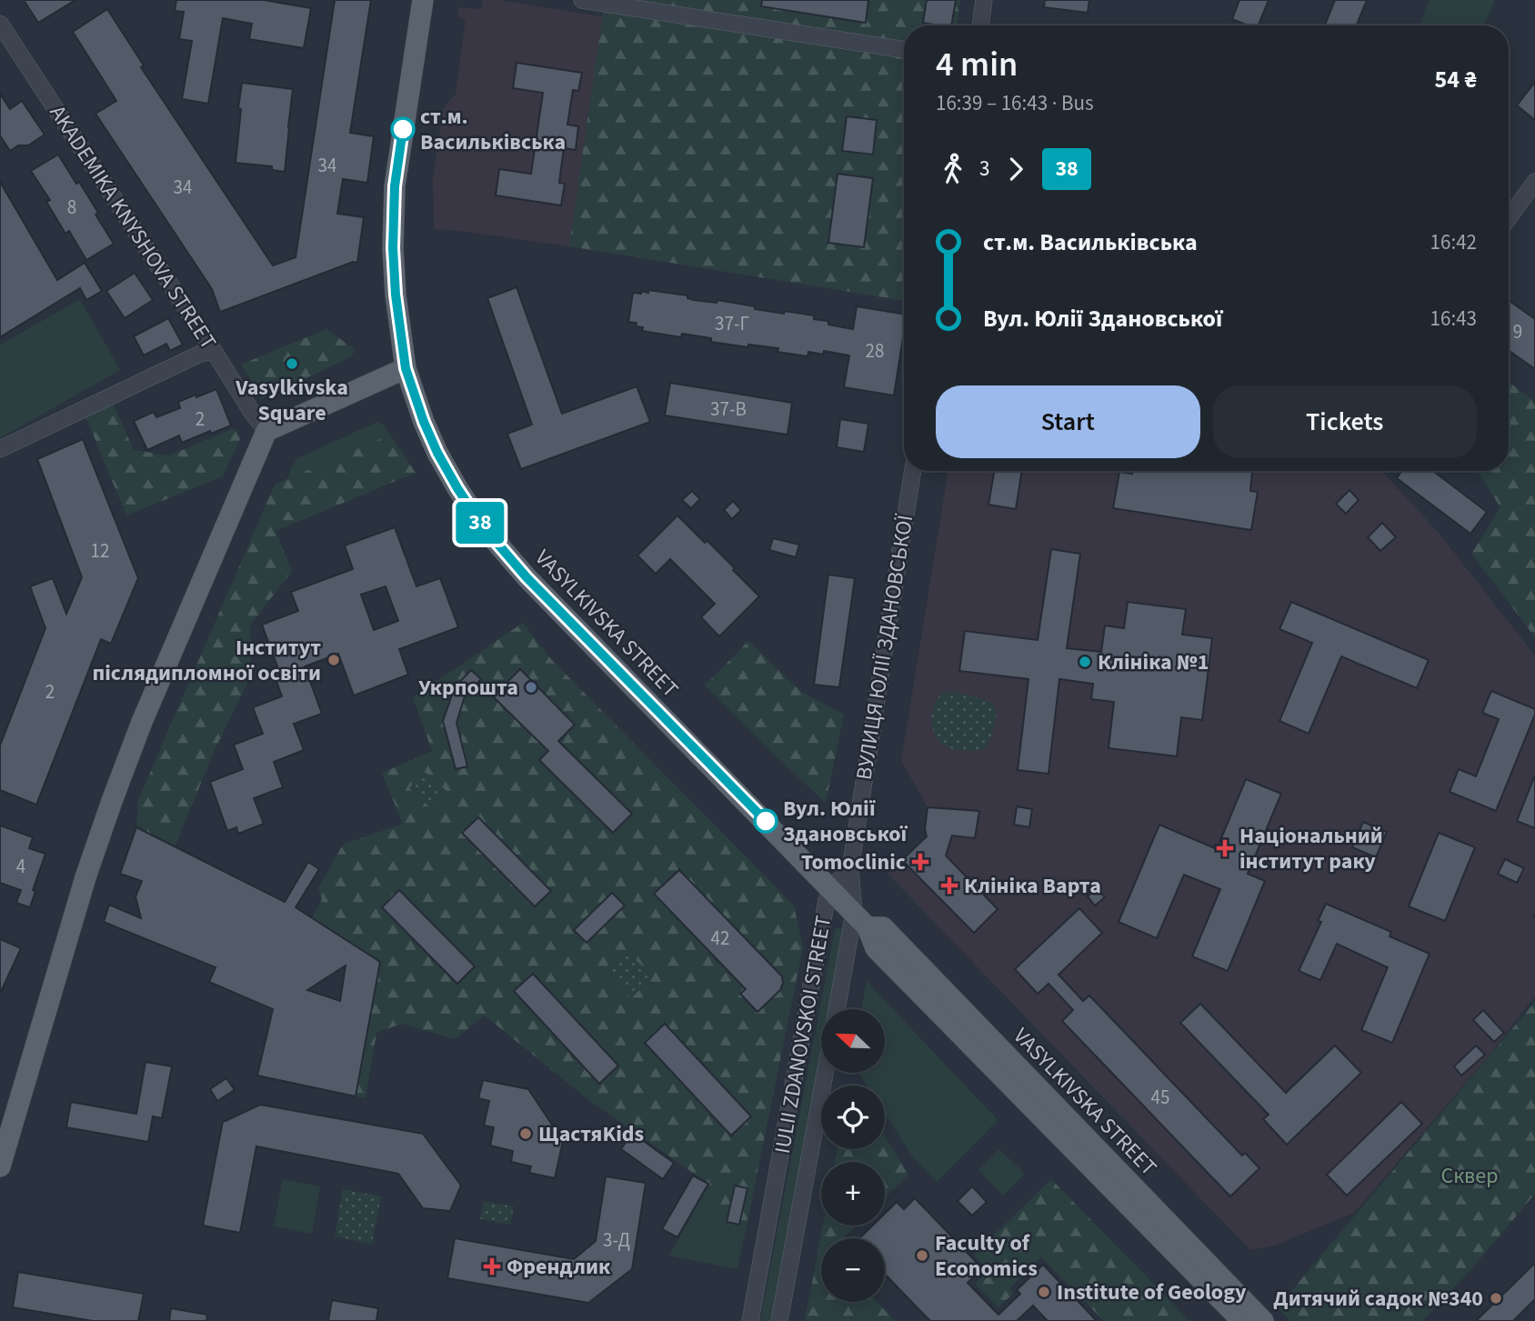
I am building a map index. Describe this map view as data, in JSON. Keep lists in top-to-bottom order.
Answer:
{
  "streets": {
    "main road": ["VASYLKIVSKA STREET"],
    "street": ["AKADEMIKA KNYSHOVA STREET", "ВУЛИЦЯ ЮЛІЇ ЗДАНОВСЬКОЇ", "IULII ZDANOVSKOI STREET"]
  },
  "crossings": [
    ["VASYLKIVSKA STREET", "IULII ZDANOVSKOI STREET"],
    ["ВУЛИЦЯ ЮЛІЇ ЗДАНОВСЬКОЇ", "IULII ZDANOVSKOI STREET"]
  ],
  "parks": ["Сквер"],
  "places": {
    "other": [
      "ст.м. Васильківська",
      "Vasylkivska Square",
      "Інститут післядипломної освіти",
      "Клініка №1",
      "Укрпошта",
      "Вул. Юлії Здановської",
      "ЩастяKids",
      "Faculty of Economics",
      "Institute of Geology",
      "Дитячий садок №340"
    ],
    "health": [
      "Національний інститут раку",
      "Tomoclinic",
      "Клініка Варта",
      "Френдлик"
    ]
  },
  "lines": ["bus line 38"],
  "house_numbers": [
    "34",
    "34",
    "8",
    "37-Г",
    "9",
    "28",
    "37-В",
    "2",
    "12",
    "2",
    "4",
    "42",
    "45",
    "3-Д"
  ],
  "north": "top left",
  "page": {
    "on_map": "38",
    "heading": ["4 min", "16:39 – 16:43 · Bus", "54 ₴"],
    "legs": ["3", "38"],
    "list": [
      {
        "name": "ст.м. Васильківська",
        "value": "16:42"
      },
      {
        "name": "Вул. Юлії Здановської",
        "value": "16:43"
      }
    ],
    "buttons": ["Start", "Tickets"],
    "map_buttons": ["+", "−"]
  }
}
